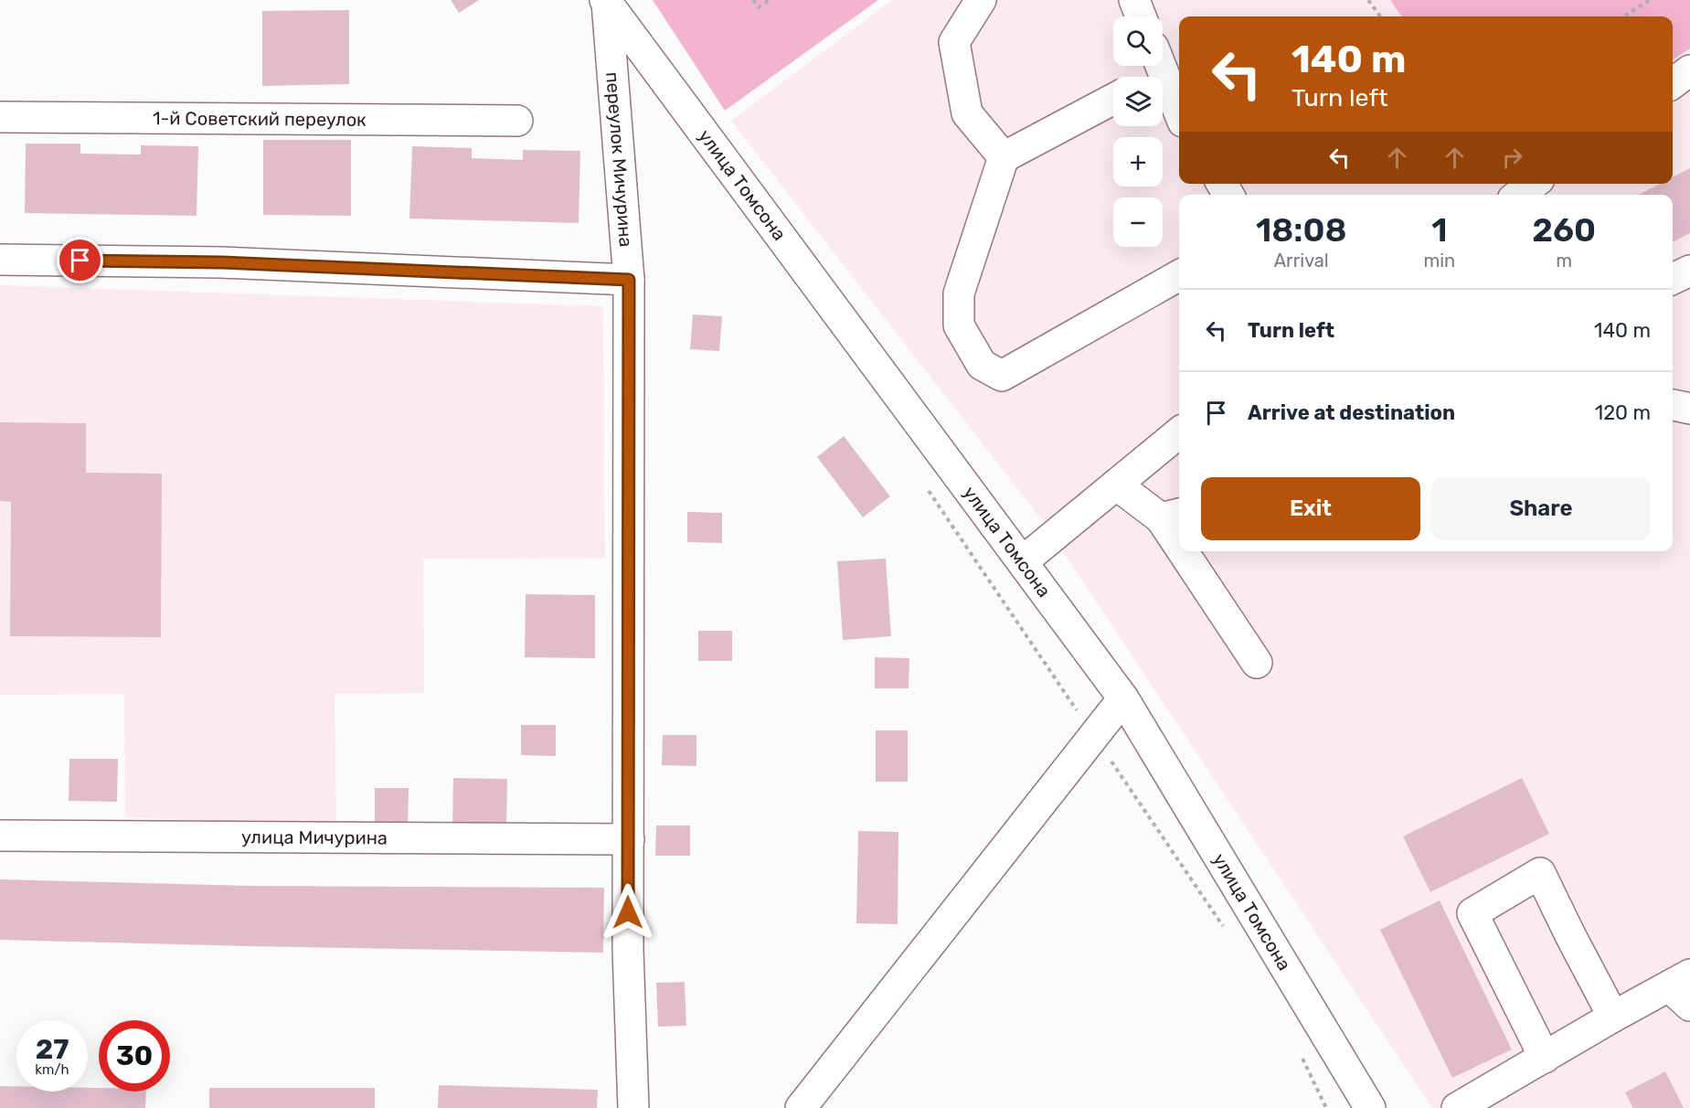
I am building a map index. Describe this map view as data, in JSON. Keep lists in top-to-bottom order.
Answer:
{
  "streets": {
    "street": [
      "1-й Советский переулок",
      "переулок Мичурина",
      "улица Томсона",
      "улица Мичурина"
    ]
  },
  "crossings": [
    ["переулок Мичурина", "улица Томсона"],
    ["переулок Мичурина", "улица Мичурина"]
  ],
  "page": {
    "map_buttons": ["+", "−"],
    "turn": ["140 m", "Turn left"],
    "eta": [
      "18:08",
      "Arrival",
      "1",
      "min",
      "260",
      "m"
    ],
    "list": [
      {
        "name": "Turn left",
        "value": "140 m"
      },
      {
        "name": "Arrive at destination",
        "value": "120 m"
      }
    ],
    "buttons": ["Exit", "Share"],
    "speed": "27 km/h",
    "limit": "30"
  }
}
